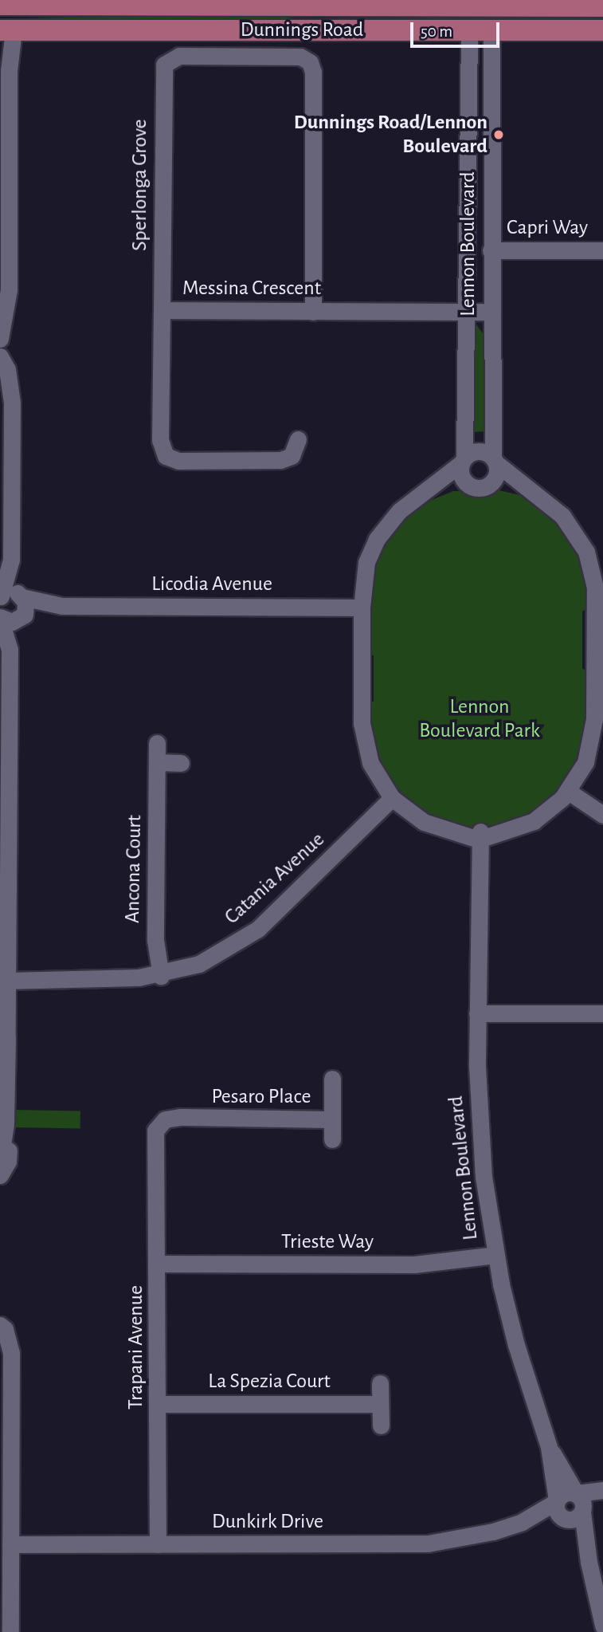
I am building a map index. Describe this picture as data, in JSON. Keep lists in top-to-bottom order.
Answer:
{
  "streets": {
    "main road": ["Dunnings Road"],
    "street": [
      "Sperlonga Grove",
      "Capri Way",
      "Lennon Boulevard",
      "Messina Crescent",
      "Licodia Avenue",
      "Ancona Court",
      "Catania Avenue",
      "Pesaro Place",
      "Trieste Way",
      "Trapani Avenue",
      "La Spezia Court",
      "Dunkirk Drive"
    ]
  },
  "crossings": [
    ["Dunnings Road", "Lennon Boulevard"],
    ["Sperlonga Grove", "Messina Crescent"],
    ["Capri Way", "Lennon Boulevard"],
    ["Lennon Boulevard", "Messina Crescent"],
    ["Lennon Boulevard", "Trieste Way"],
    ["Lennon Boulevard", "Dunkirk Drive"],
    ["Ancona Court", "Catania Avenue"],
    ["Pesaro Place", "Trapani Avenue"],
    ["Trieste Way", "Trapani Avenue"],
    ["Trapani Avenue", "La Spezia Court"],
    ["Trapani Avenue", "Dunkirk Drive"]
  ],
  "parks": ["Lennon Boulevard Park"],
  "places": ["Dunnings Road/Lennon Boulevard"],
  "scale_bar": "50 m"
}
